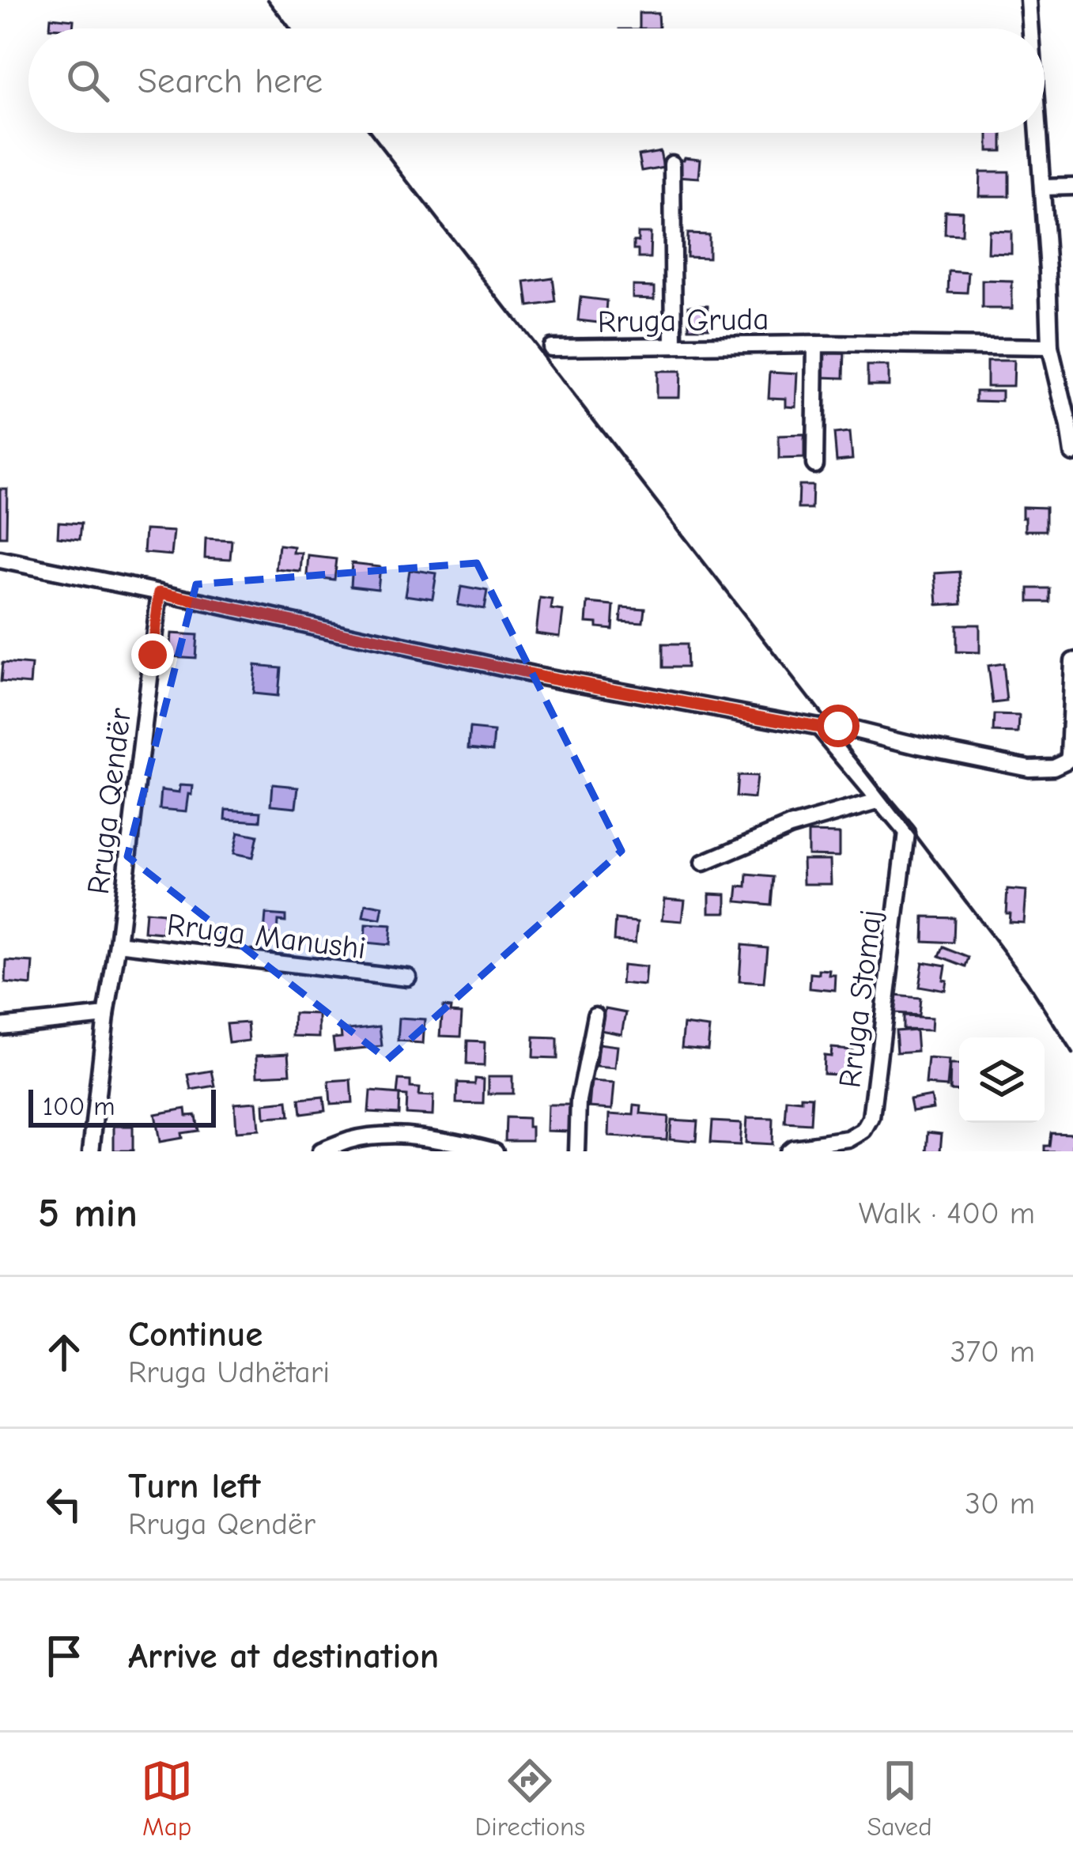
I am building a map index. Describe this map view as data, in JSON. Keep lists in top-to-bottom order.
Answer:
{
  "streets": {
    "street": [
      "Rruga Gruda",
      "Rruga Qendër",
      "Rruga Manushi",
      "Rruga Stomaj"
    ]
  },
  "crossings": [
    ["Rruga Qendër", "Rruga Manushi"]
  ],
  "scale_bar": "100 m",
  "page": {
    "search": "Search here",
    "scale": "100 m",
    "heading": ["5 min", "Walk · 400 m"],
    "list": [
      ["Continue", "Rruga Udhëtari", "370 m"],
      ["Turn left", "Rruga Qendër", "30 m"],
      "Arrive at destination"
    ],
    "nav": ["Map", "Directions", "Saved"]
  }
}
